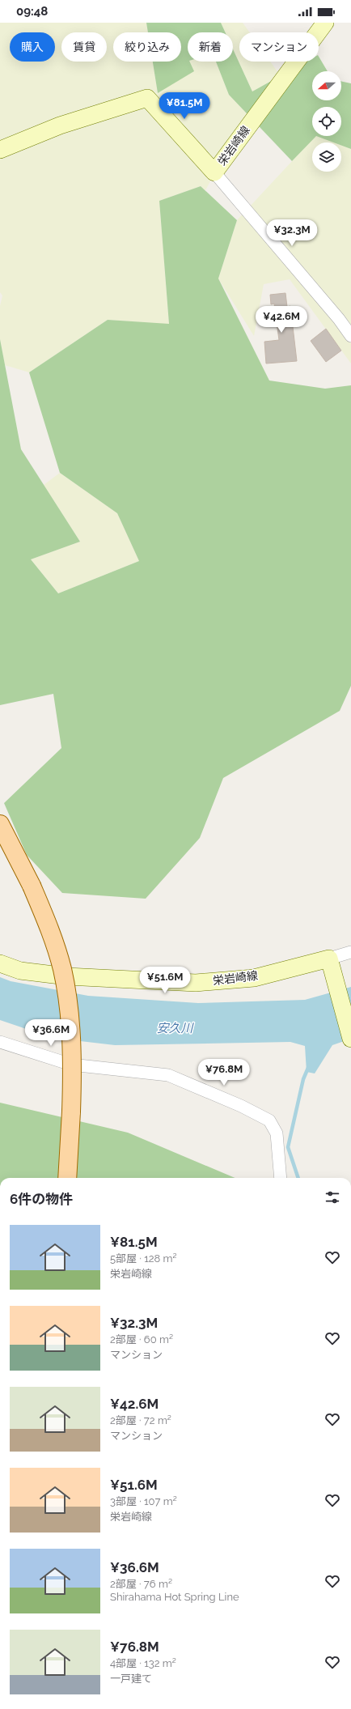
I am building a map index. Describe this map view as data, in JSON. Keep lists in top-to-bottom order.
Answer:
{
  "streets": {
    "main road": ["栄岩崎線"]
  },
  "water": ["安久川"],
  "north": "left",
  "page": {
    "status": "09:48",
    "chip": [
      "購入",
      "賃貸",
      "絞り込み",
      "新着",
      "マンション"
    ],
    "price": [
      "¥81.5M",
      "¥32.3M",
      "¥42.6M",
      "¥51.6M",
      "¥36.6M",
      "¥76.8M"
    ],
    "heading": "6件の物件",
    "list": [
      {
        "name": "¥81.5M",
        "note": "5部屋 · 128 m² · 栄岩崎線"
      },
      {
        "name": "¥32.3M",
        "note": "2部屋 · 60 m² · マンション"
      },
      {
        "name": "¥42.6M",
        "note": "2部屋 · 72 m² · マンション"
      },
      {
        "name": "¥51.6M",
        "note": "3部屋 · 107 m² · 栄岩崎線"
      },
      {
        "name": "¥36.6M",
        "note": "2部屋 · 76 m² · Shirahama Hot Spring Line"
      },
      {
        "name": "¥76.8M",
        "note": "4部屋 · 132 m² · 一戸建て"
      }
    ]
  }
}
